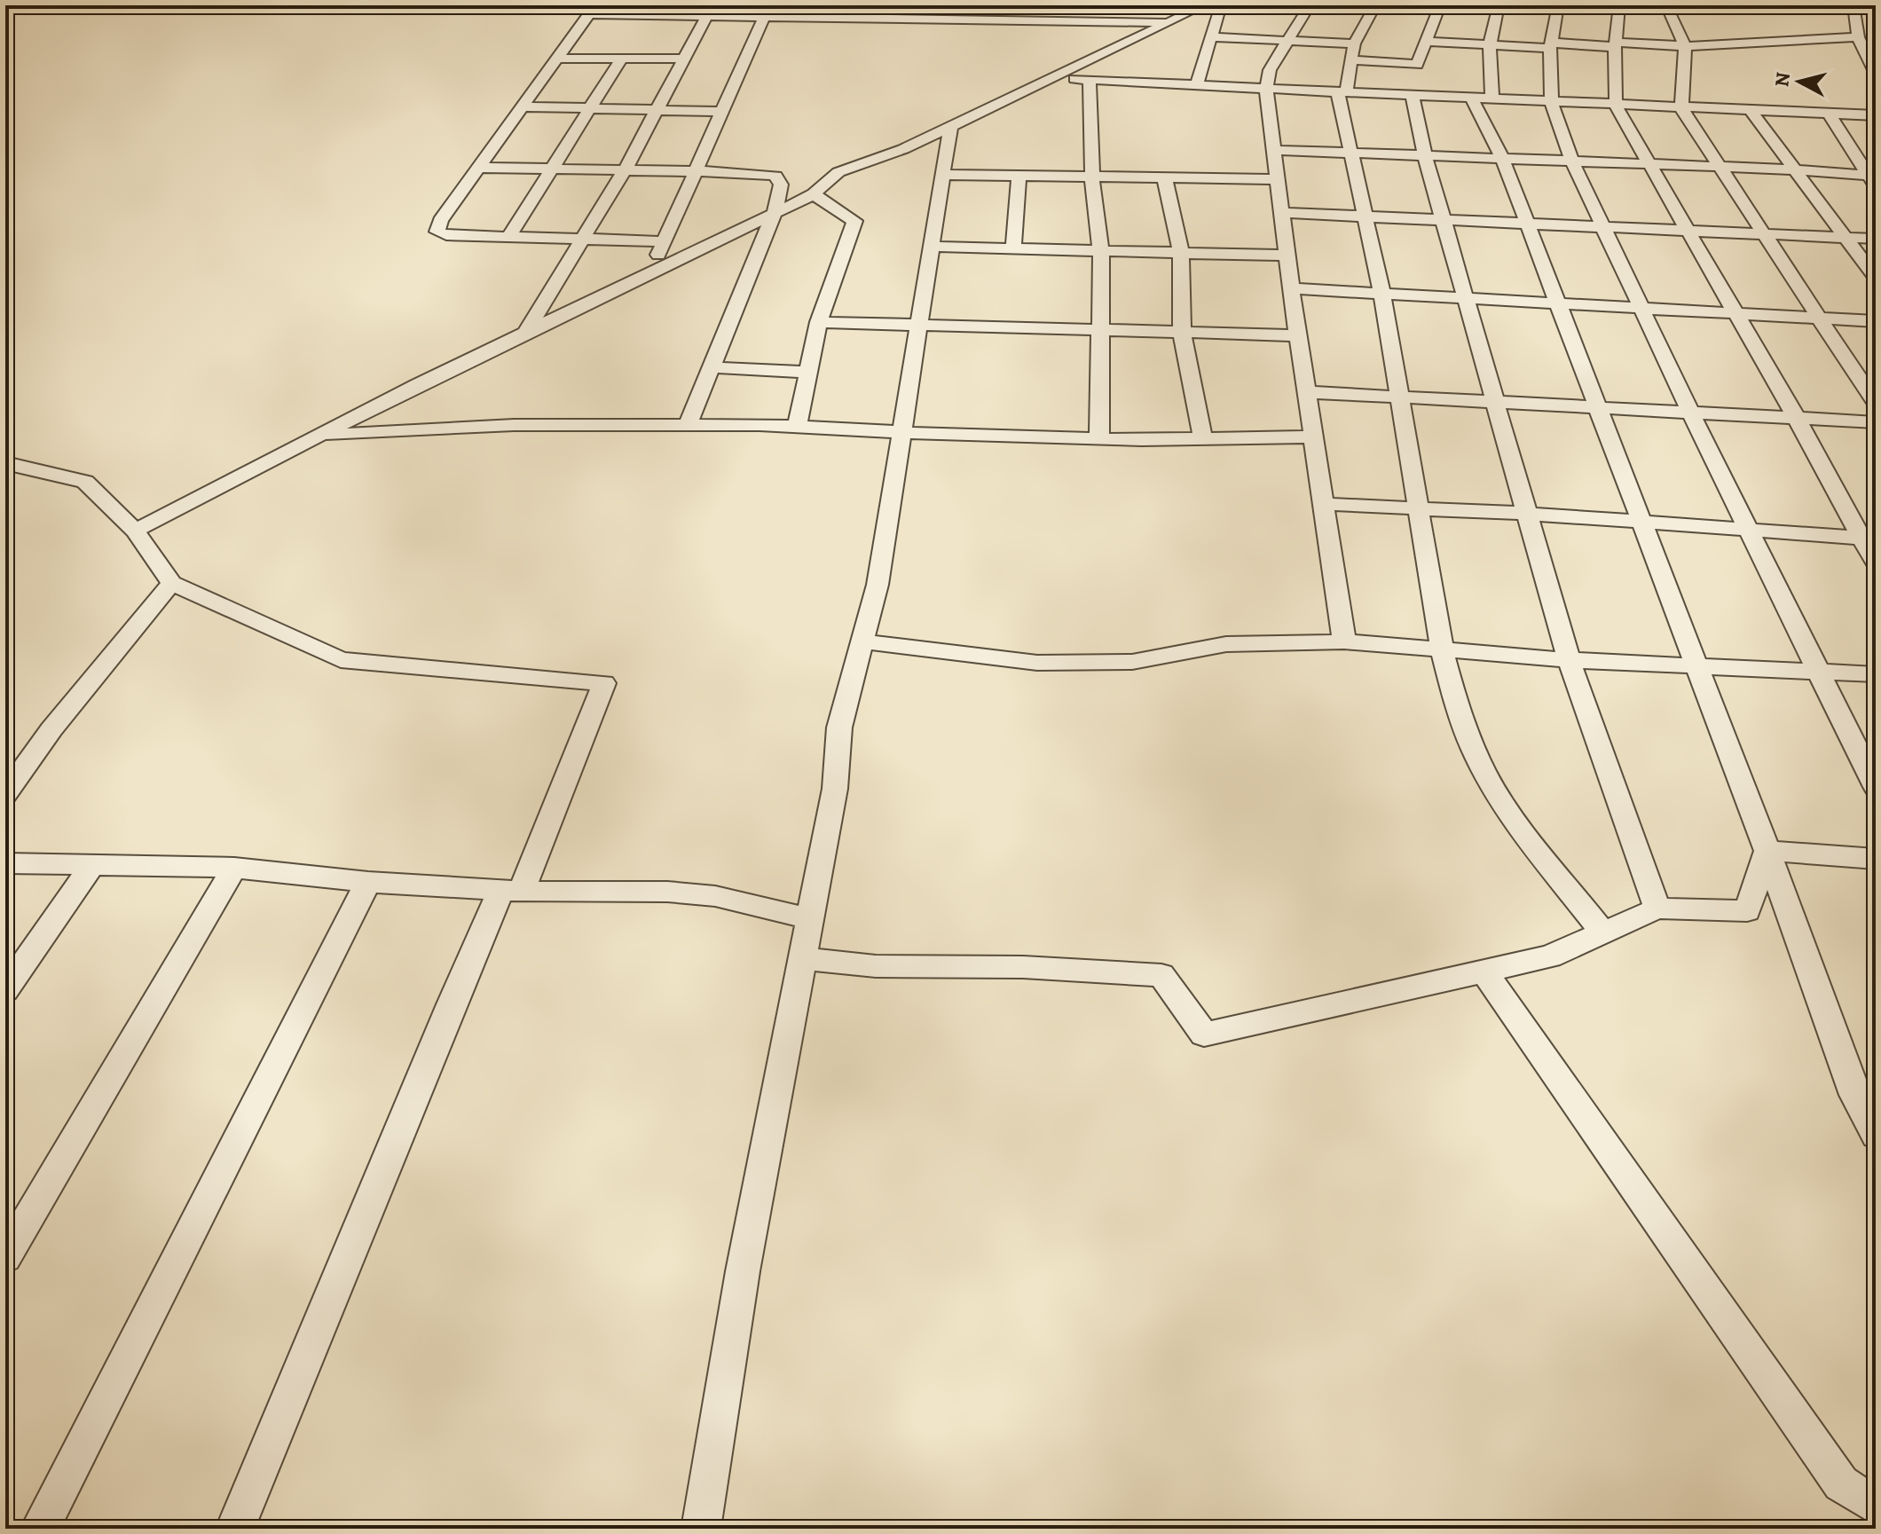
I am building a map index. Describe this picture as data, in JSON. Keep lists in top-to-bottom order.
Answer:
{
  "north": "left"
}
